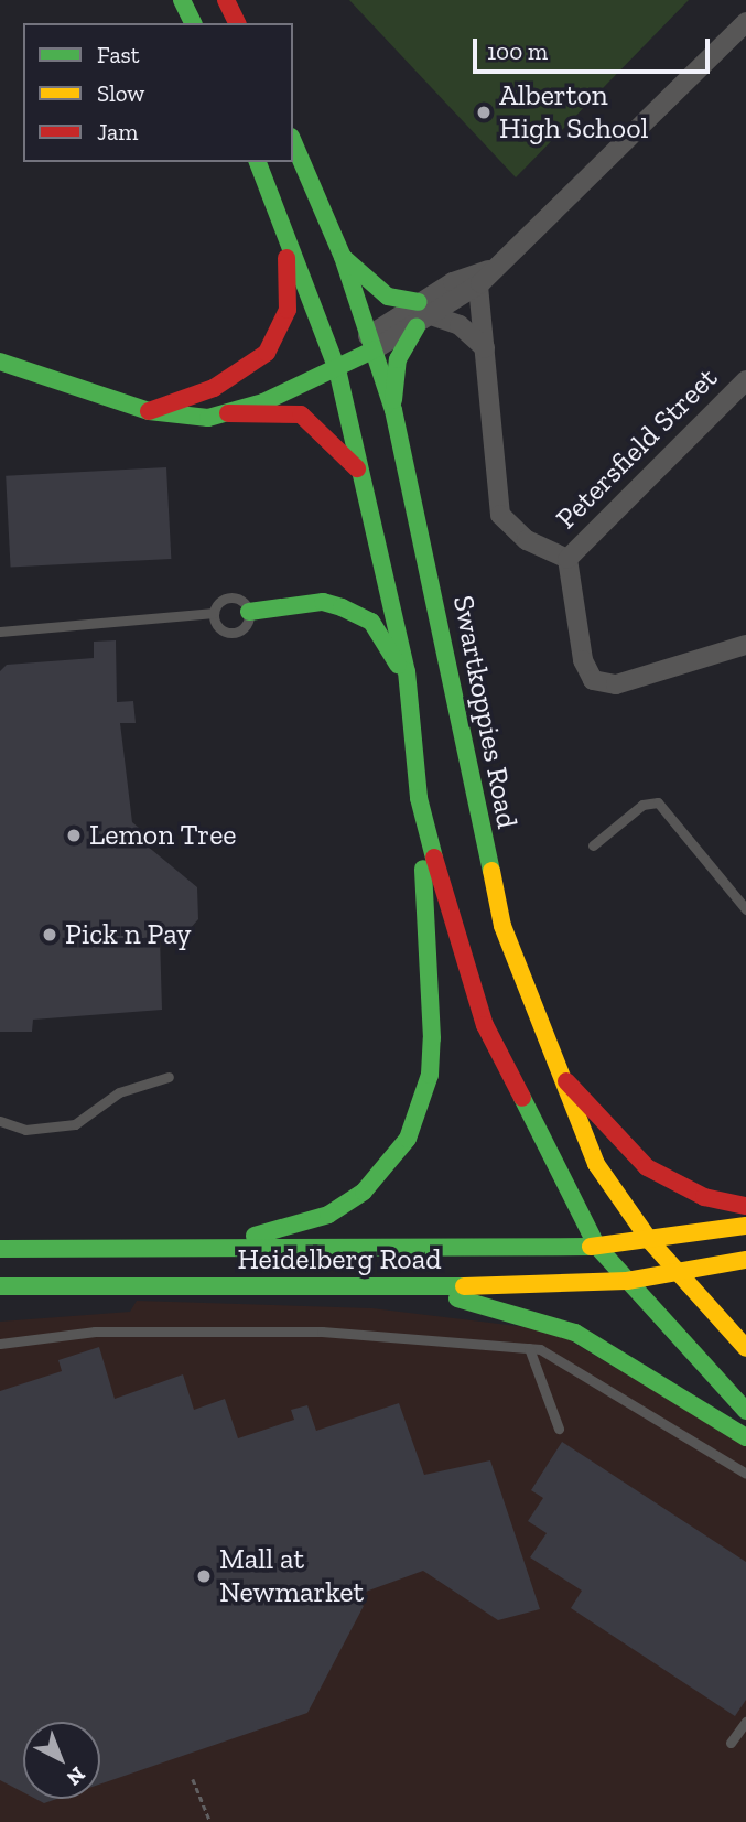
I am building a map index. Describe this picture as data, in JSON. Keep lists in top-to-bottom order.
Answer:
{
  "streets": {
    "main road": ["Swartkoppies Road", "Heidelberg Road"],
    "street": ["Petersfield Street"]
  },
  "crossings": [
    ["Swartkoppies Road", "Heidelberg Road"]
  ],
  "places": [
    "Alberton High School",
    "Lemon Tree",
    "Pick n Pay",
    "Mall at Newmarket"
  ],
  "legend": ["Fast", "Slow", "Jam"],
  "scale_bar": "100 m",
  "north": "bottom right"
}
